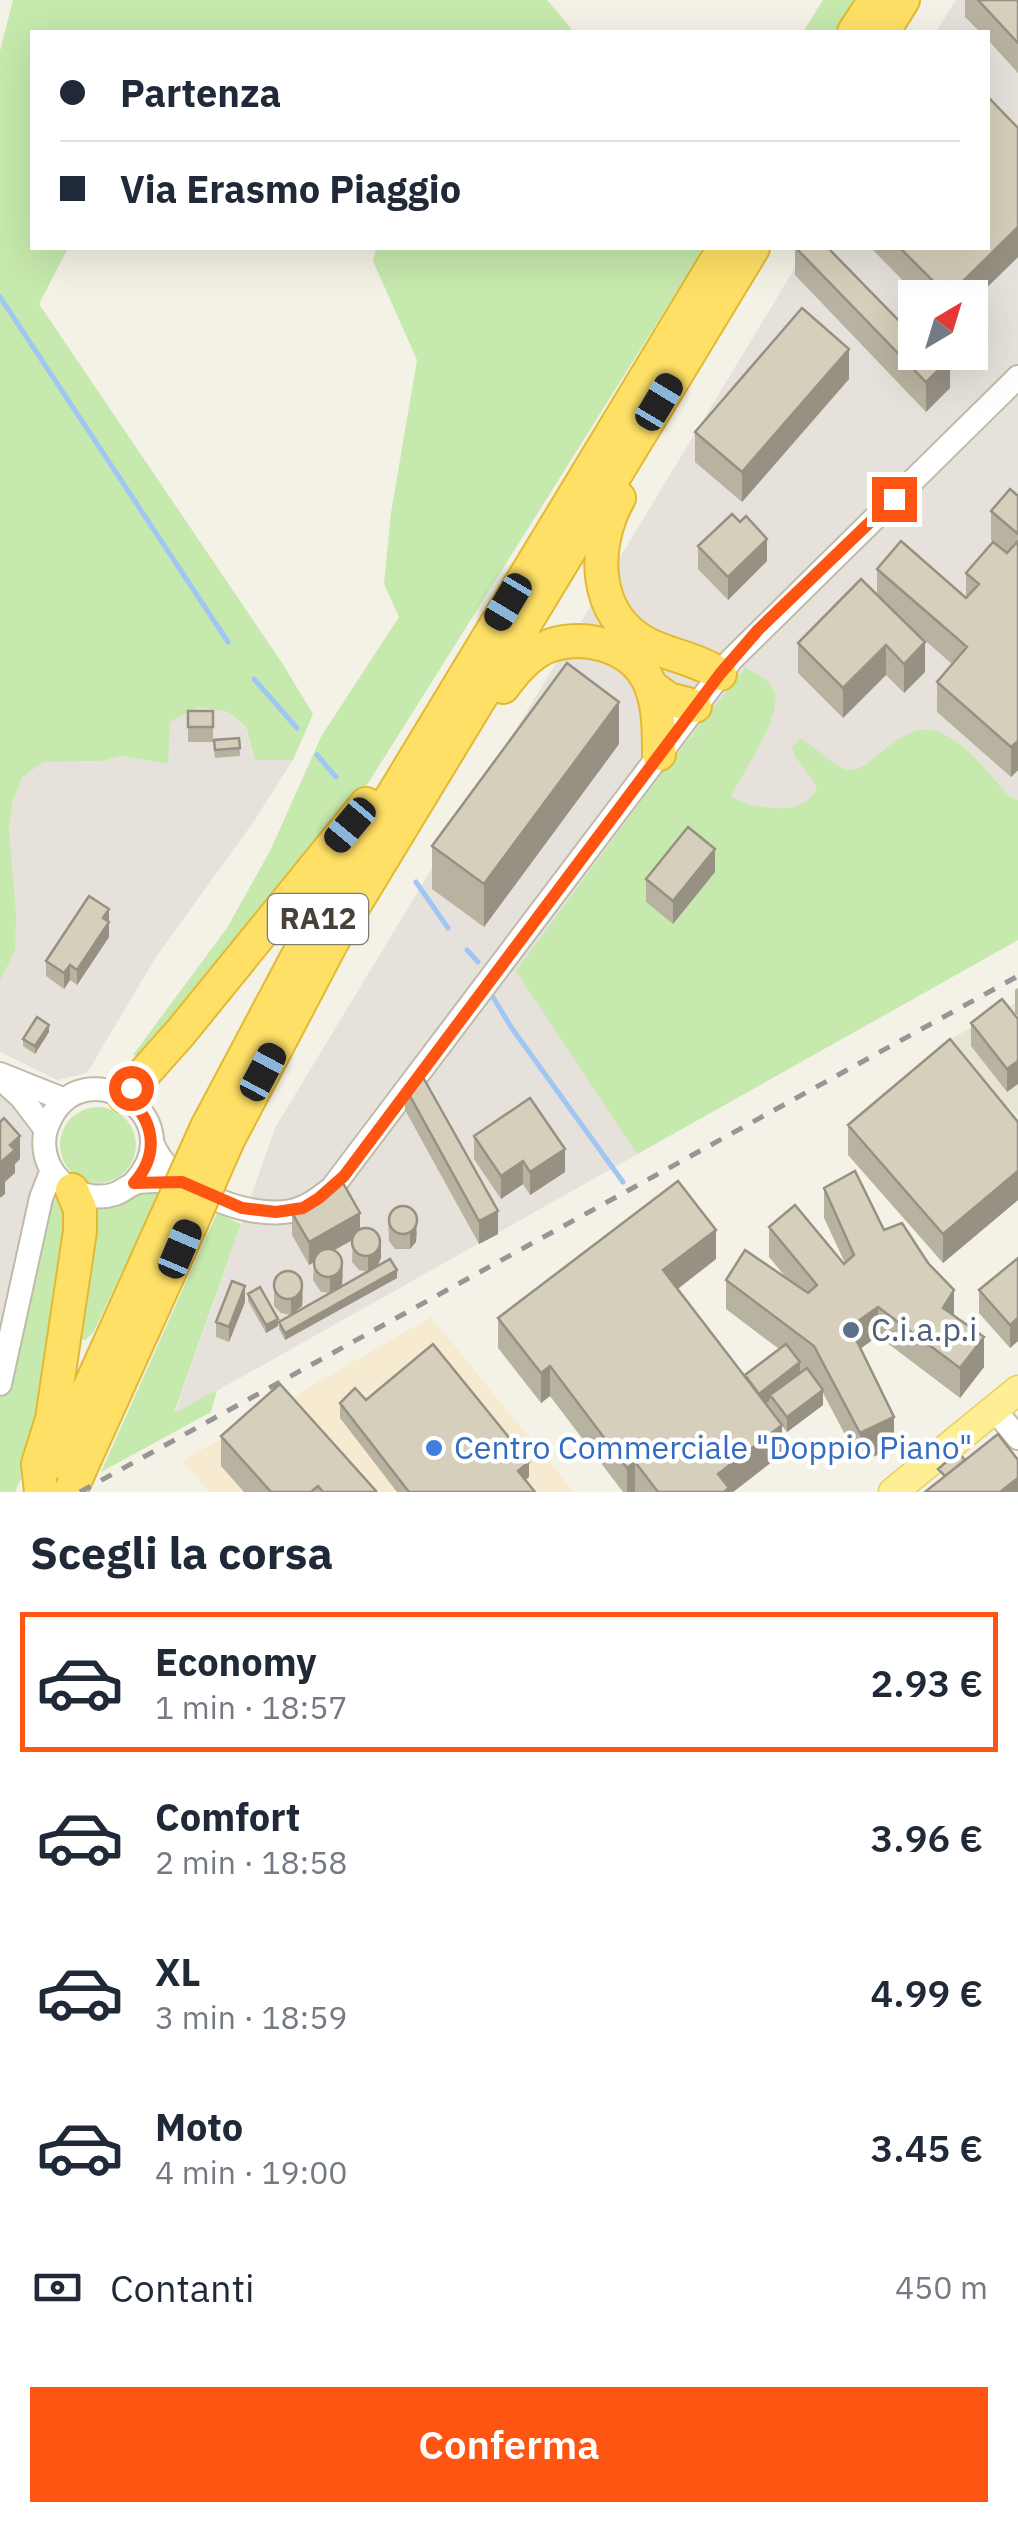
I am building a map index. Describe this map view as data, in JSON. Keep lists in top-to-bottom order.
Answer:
{
  "streets": {
    "highway": ["RA12"]
  },
  "places": ["C.i.a.p.i", "Centro Commerciale \"Doppio Piano\""],
  "north": "top right",
  "page": {
    "banner": ["Partenza", "Via Erasmo Piaggio"],
    "heading": "Scegli la corsa",
    "list": [
      {
        "name": "Economy",
        "note": "1 min · 18:57",
        "value": "2.93 €"
      },
      {
        "name": "Comfort",
        "note": "2 min · 18:58",
        "value": "3.96 €"
      },
      {
        "name": "XL",
        "note": "3 min · 18:59",
        "value": "4.99 €"
      },
      {
        "name": "Moto",
        "note": "4 min · 19:00",
        "value": "3.45 €"
      }
    ],
    "pay": ["Contanti", "450 m"],
    "buttons": "Conferma"
  }
}
